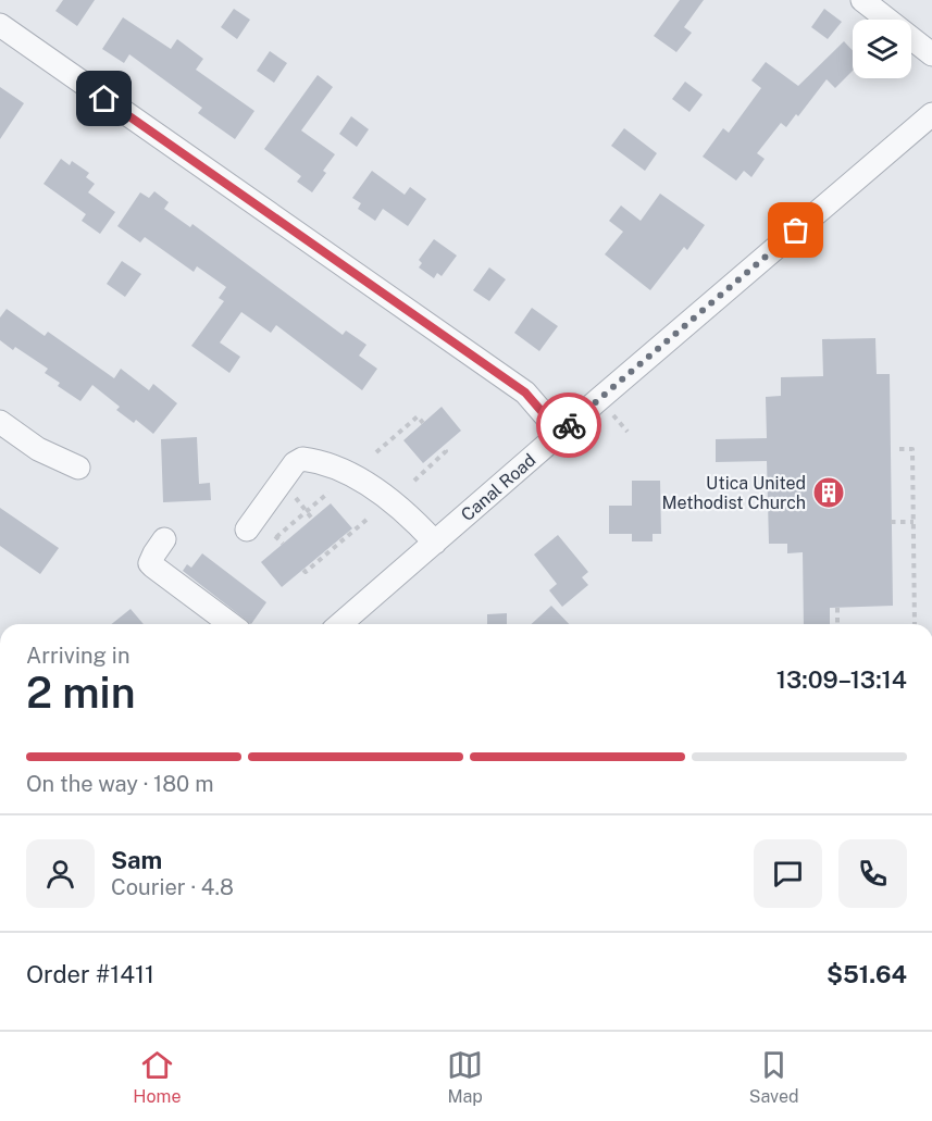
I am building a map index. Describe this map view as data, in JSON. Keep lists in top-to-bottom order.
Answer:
{
  "streets": {
    "street": ["Canal Road"]
  },
  "places": {
    "building": ["Utica United Methodist Church"]
  },
  "page": {
    "heading": ["2 min", "Arriving in", "13:09–13:14"],
    "panel": [
      "Sam",
      "Courier · 4.8",
      "Order #1411",
      "$51.64"
    ],
    "bar": "On the way · 180 m",
    "tabs": ["Home", "Map", "Saved"]
  }
}
